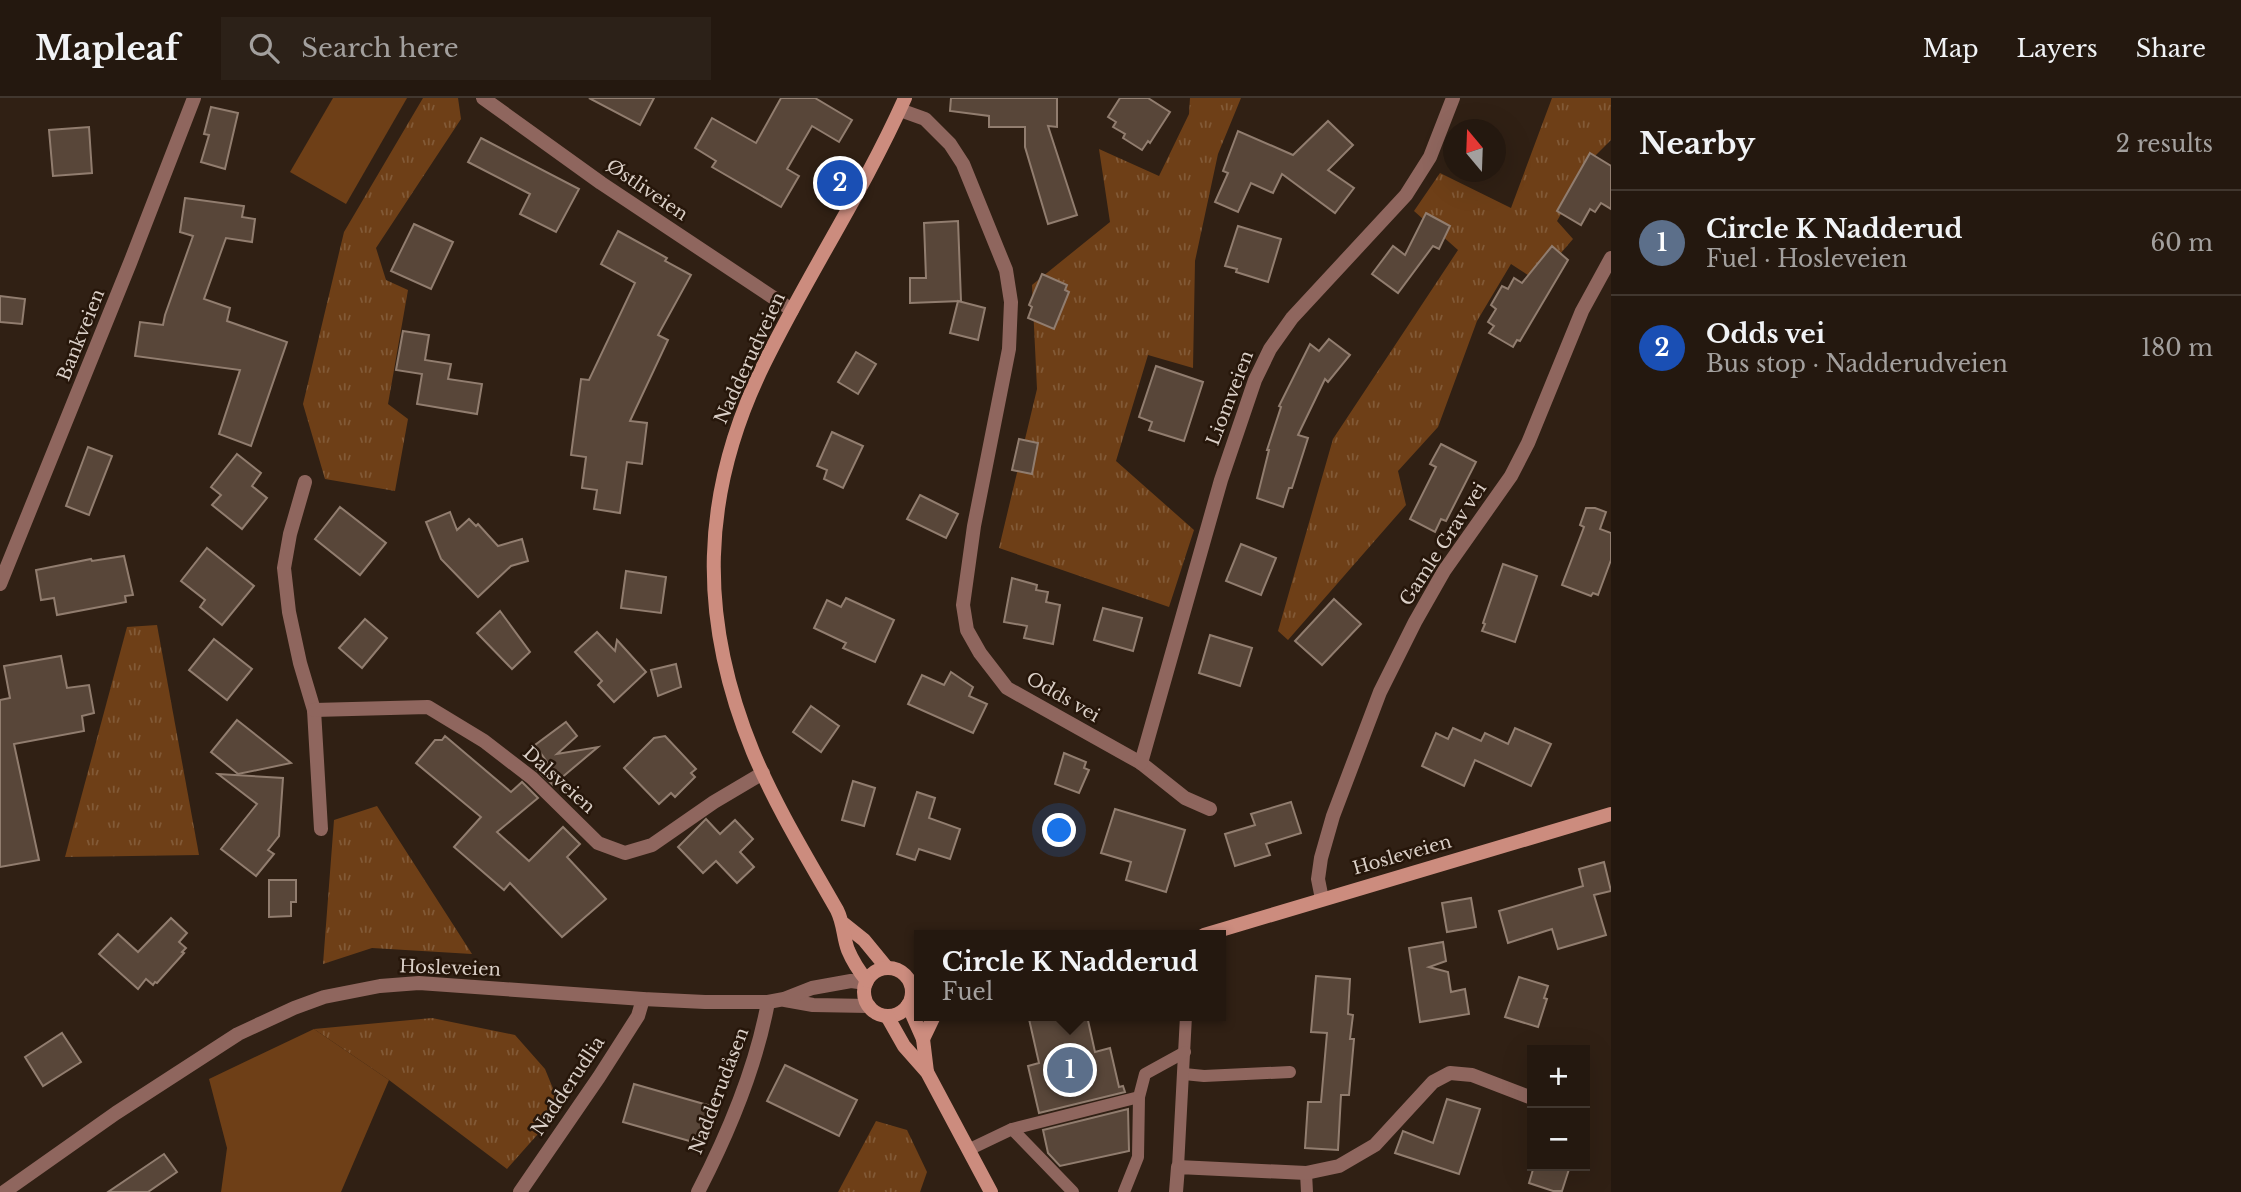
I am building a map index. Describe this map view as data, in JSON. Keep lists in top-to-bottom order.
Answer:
{
  "streets": {
    "main road": ["Nadderudveien", "Hosleveien"],
    "street": [
      "Østliveien",
      "Bankveien",
      "Liomveien",
      "Gamle Grav vei",
      "Odds vei",
      "Dalsveien",
      "Nadderudlia",
      "Nadderudåsen"
    ]
  },
  "crossings": [
    ["Østliveien", "Nadderudveien"],
    ["Nadderudveien", "Odds vei"],
    ["Nadderudveien", "Dalsveien"],
    ["Nadderudveien", "Hosleveien"],
    ["Liomveien", "Odds vei"],
    ["Gamle Grav vei", "Hosleveien"],
    ["Hosleveien", "Nadderudlia"],
    ["Hosleveien", "Nadderudåsen"]
  ],
  "north": "top",
  "page": {
    "header": "Mapleaf",
    "search": "Search here",
    "nav": ["Map", "Layers", "Share"],
    "heading": ["Nearby", "2 results"],
    "pins": ["2", "1"],
    "list": [
      {
        "mark": "1",
        "name": "Circle K Nadderud",
        "note": "Fuel · Hosleveien",
        "value": "60 m"
      },
      {
        "mark": "2",
        "name": "Odds vei",
        "note": "Bus stop · Nadderudveien",
        "value": "180 m"
      }
    ],
    "popup": ["Circle K Nadderud", "Fuel"],
    "map_buttons": ["+", "−"]
  }
}
